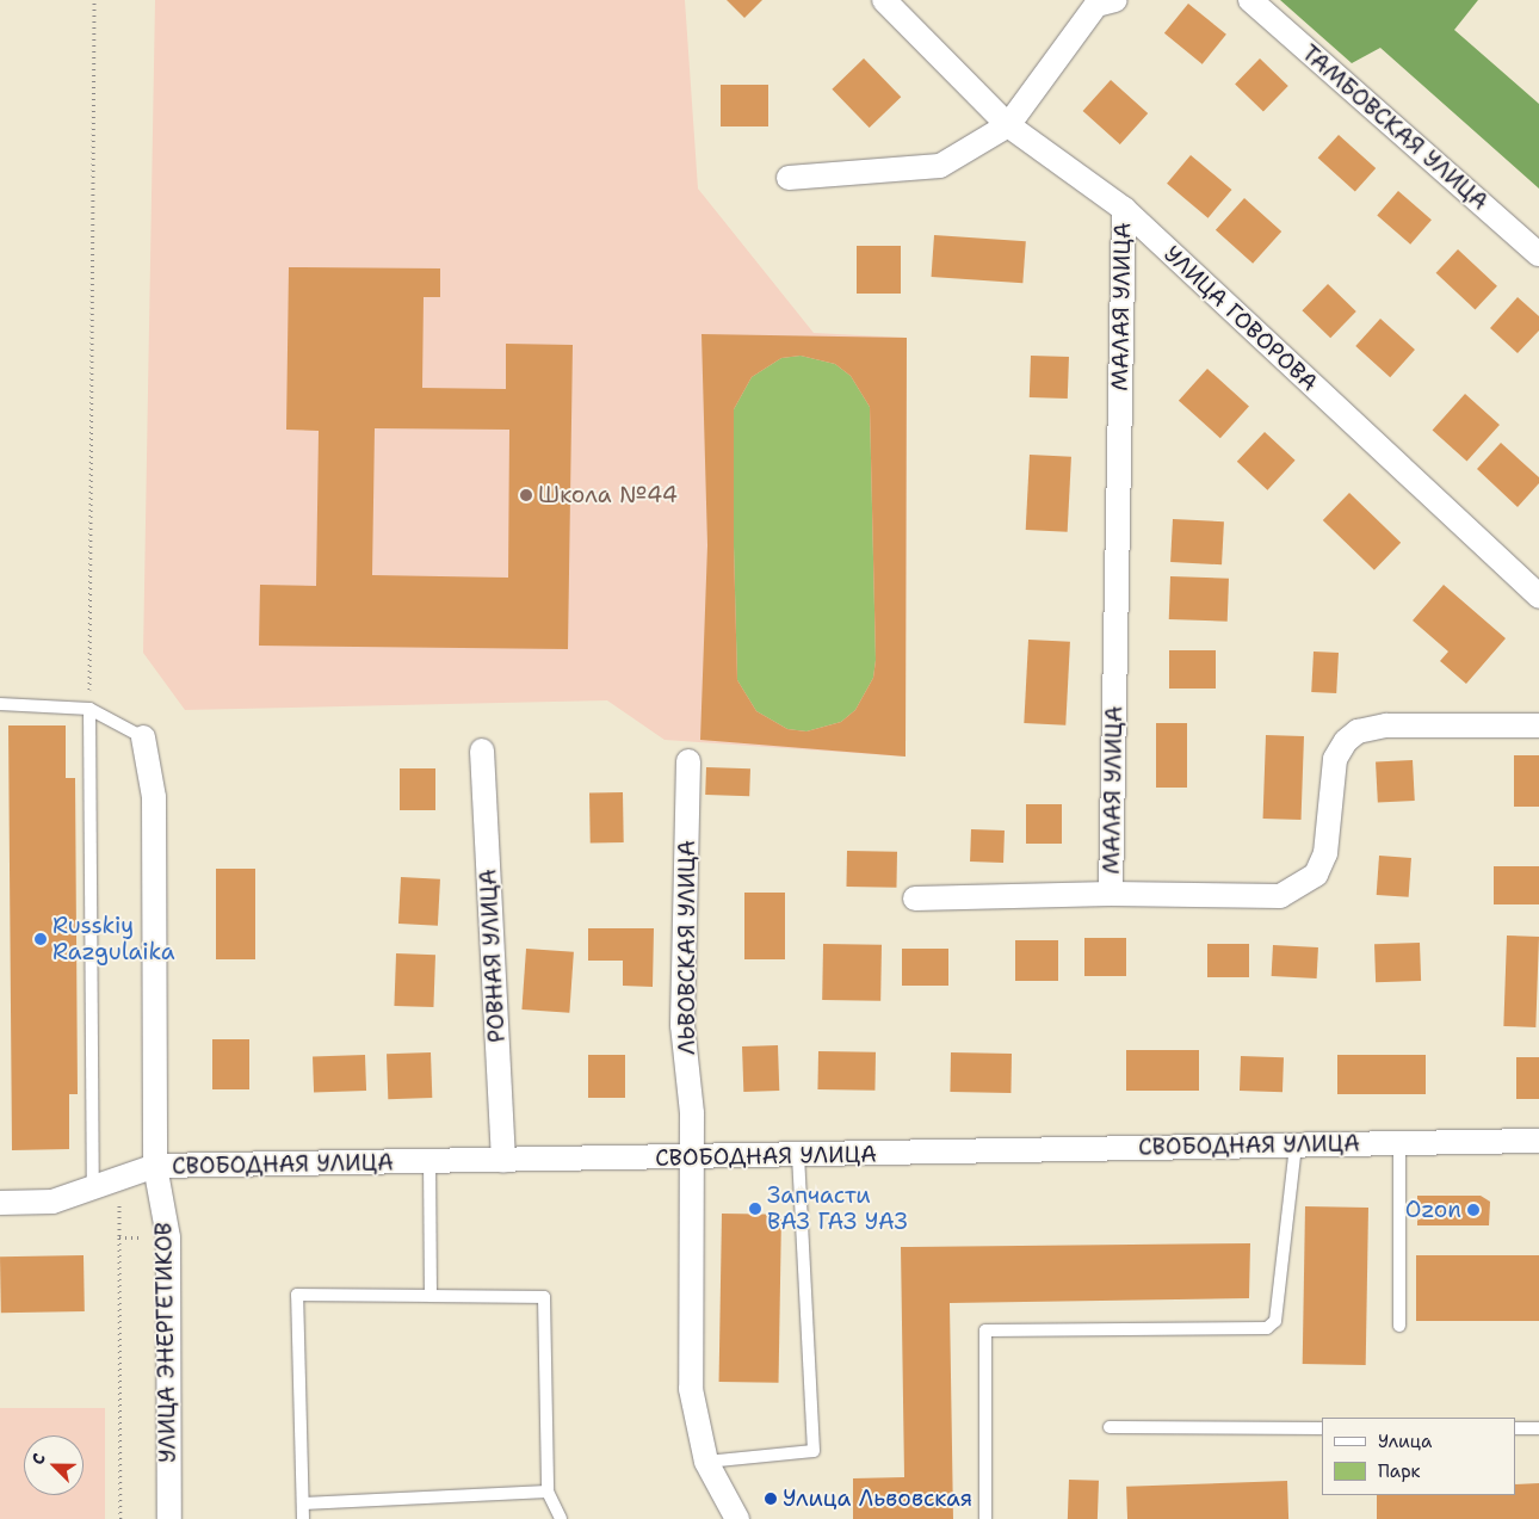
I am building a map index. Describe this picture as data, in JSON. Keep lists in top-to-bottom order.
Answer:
{
  "streets": {
    "street": [
      "ТАМБОВСКАЯ УЛИЦА",
      "МАЛАЯ УЛИЦА",
      "УЛИЦА ГОВОРОВА",
      "ЛЬВОВСКАЯ УЛИЦА",
      "РОВНАЯ УЛИЦА",
      "СВОБОДНАЯ УЛИЦА",
      "УЛИЦА ЭНЕРГЕТИКОВ"
    ]
  },
  "crossings": [
    ["МАЛАЯ УЛИЦА", "УЛИЦА ГОВОРОВА"],
    ["ЛЬВОВСКАЯ УЛИЦА", "СВОБОДНАЯ УЛИЦА"],
    ["РОВНАЯ УЛИЦА", "СВОБОДНАЯ УЛИЦА"],
    ["СВОБОДНАЯ УЛИЦА", "УЛИЦА ЭНЕРГЕТИКОВ"]
  ],
  "places": [
    "Школа №44",
    "Russkiy Razgulaika",
    "Запчасти ВАЗ ГАЗ УАЗ",
    "Ozon",
    "Улица Львовская"
  ],
  "legend": ["Улица", "Парк"],
  "north": "top left"
}
